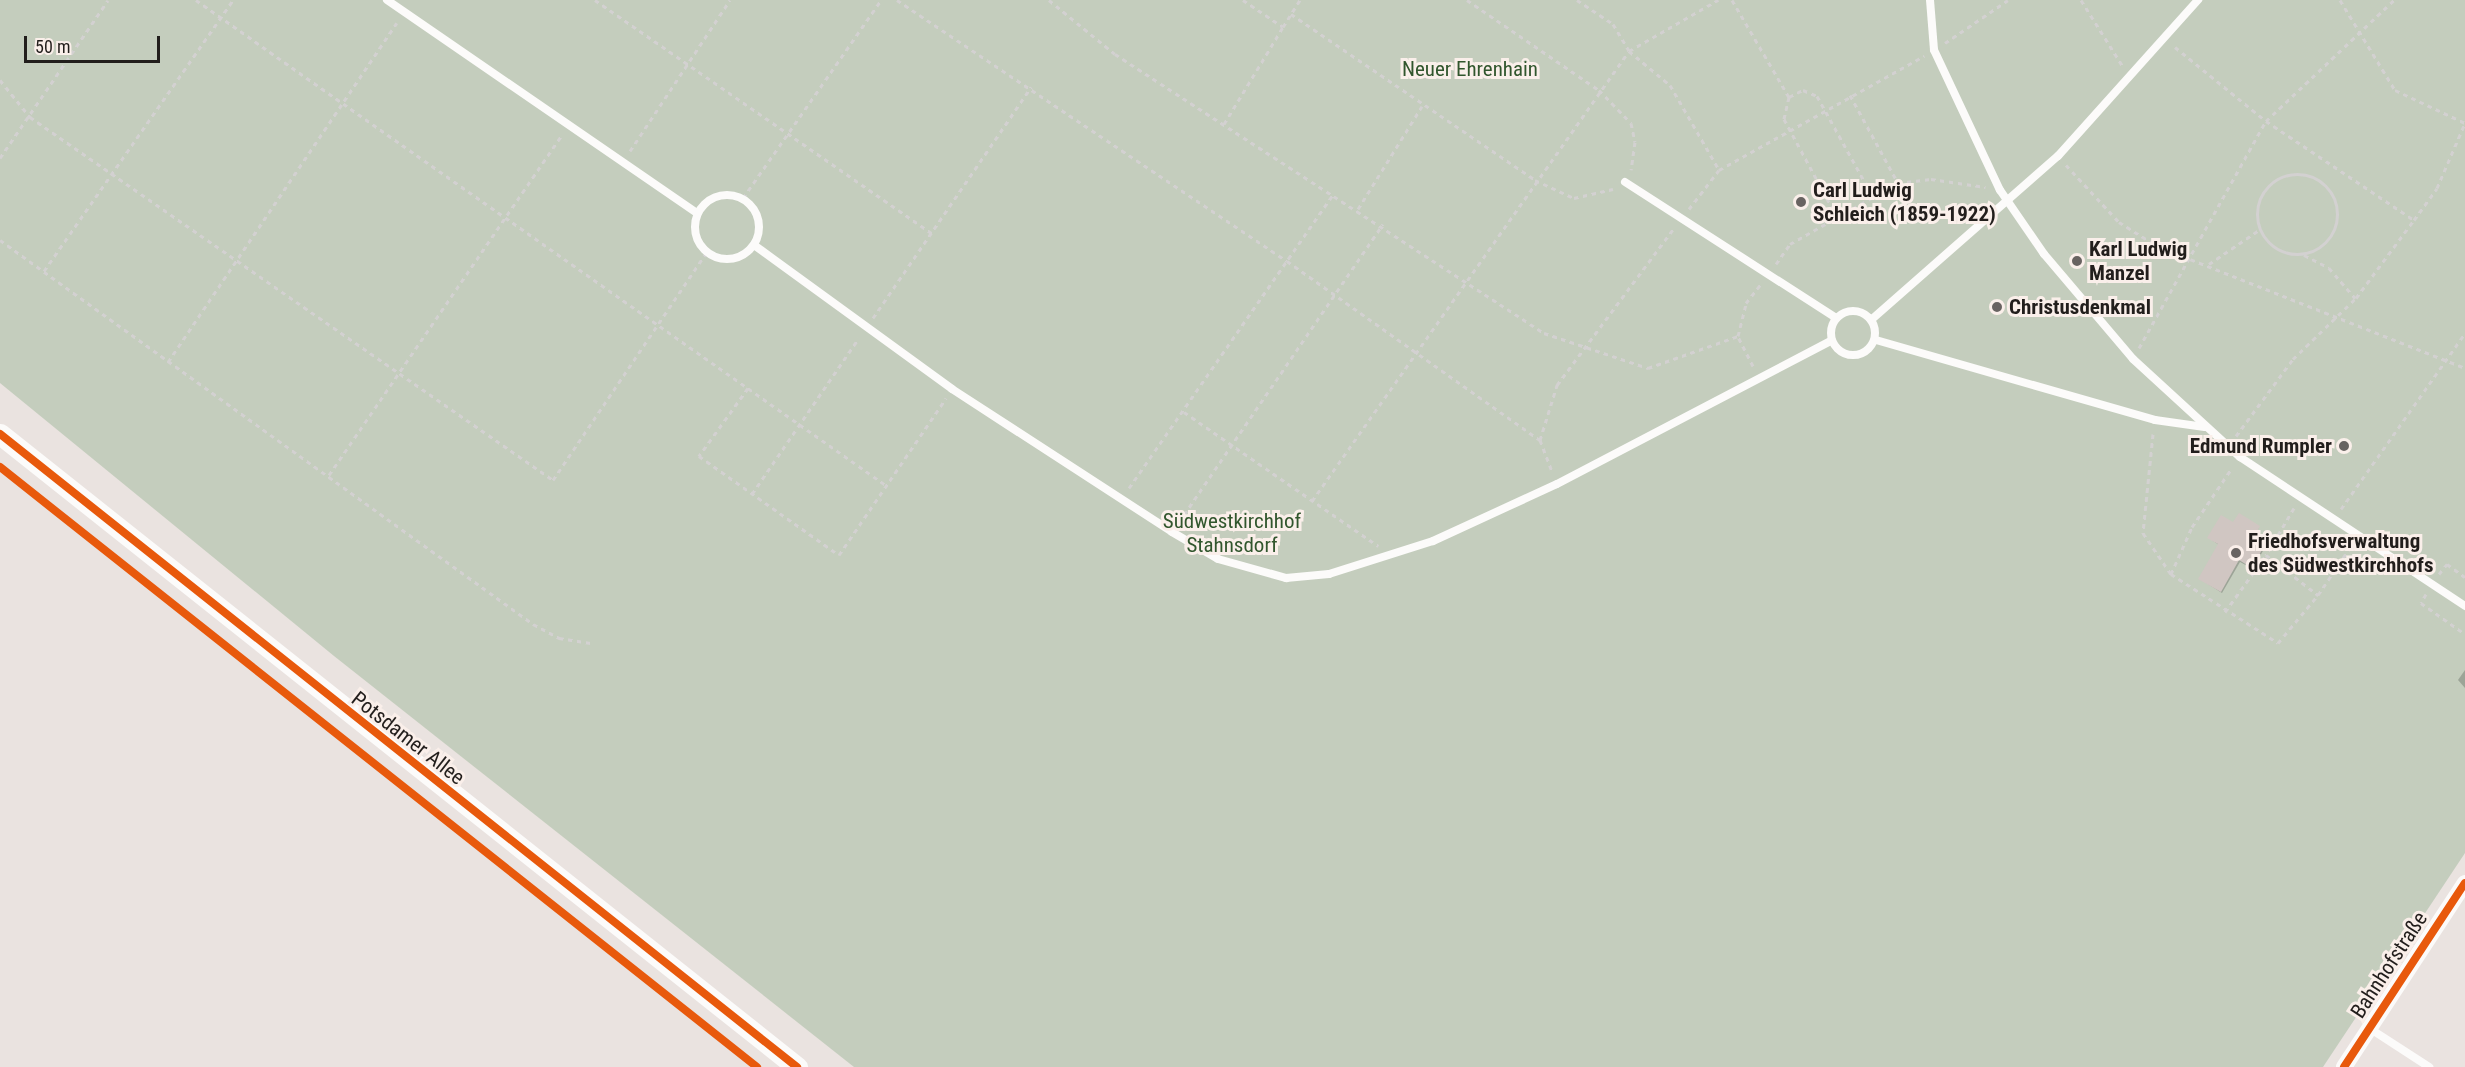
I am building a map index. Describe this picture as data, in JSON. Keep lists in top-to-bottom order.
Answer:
{
  "streets": {
    "street": ["Potsdamer Allee", "Bahnhofstraße"]
  },
  "parks": ["Neuer Ehrenhain", "Südwestkirchhof Stahnsdorf"],
  "places": [
    "Carl Ludwig Schleich (1859-1922)",
    "Karl Ludwig Manzel",
    "Christusdenkmal",
    "Edmund Rumpler",
    "Friedhofsverwaltung des Südwestkirchhofs"
  ],
  "scale_bar": "50 m"
}
